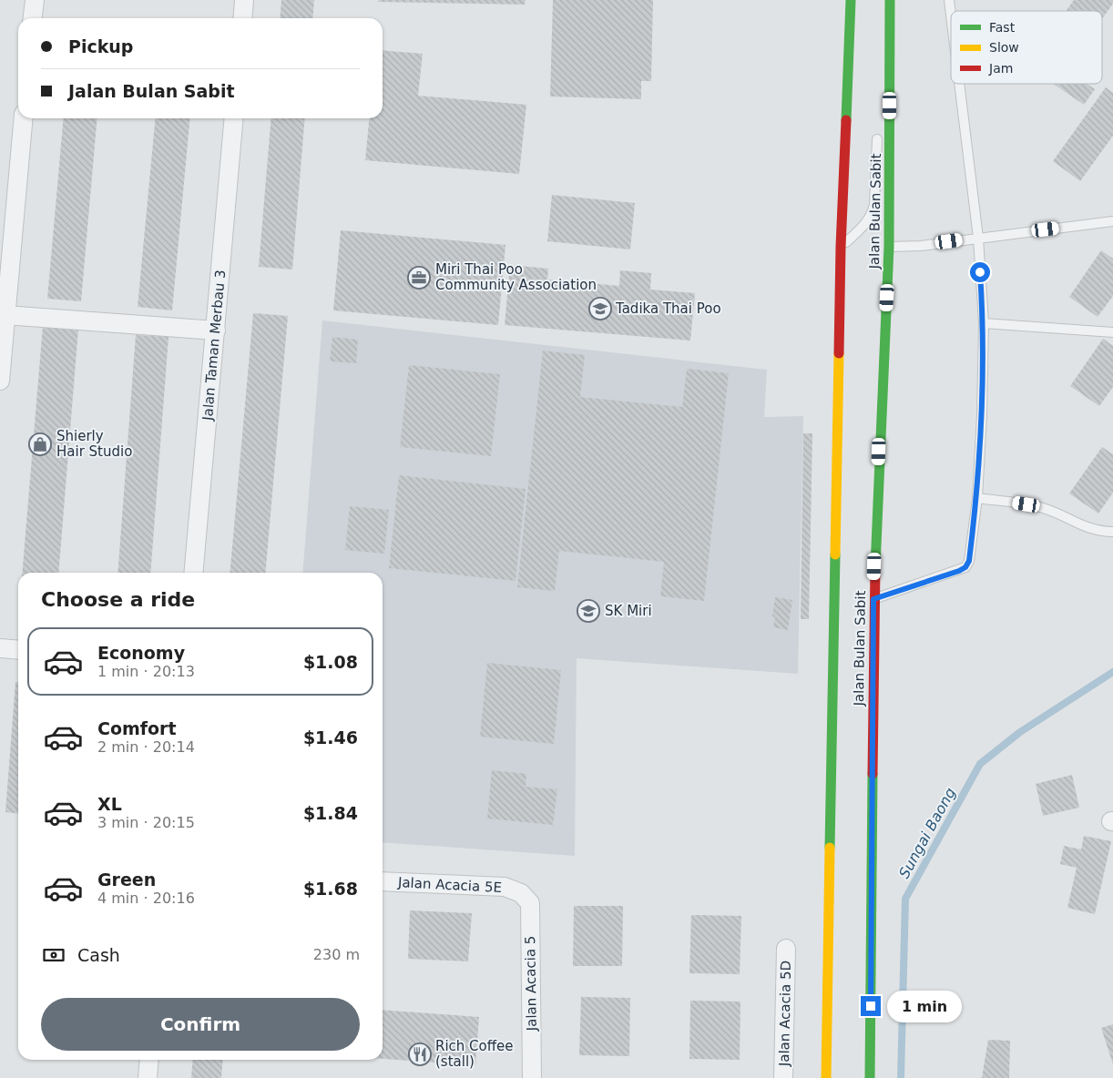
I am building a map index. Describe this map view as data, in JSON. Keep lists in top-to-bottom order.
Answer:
{
  "streets": {
    "main road": ["Jalan Bulan Sabit"],
    "street": [
      "Jalan Taman Merbau 3",
      "Jalan Acacia 5E",
      "Jalan Acacia 5",
      "Jalan Acacia 5D"
    ]
  },
  "crossings": [
    ["Jalan Acacia 5E", "Jalan Acacia 5"]
  ],
  "water": ["Sungai Baong"],
  "places": {
    "office": ["Miri Thai Poo Community Association"],
    "school or university": ["Tadika Thai Poo", "SK Miri"],
    "shop": ["Shierly Hair Studio"],
    "restaurant": ["Rich Coffee (stall)"]
  },
  "legend": ["Fast", "Slow", "Jam"],
  "page": {
    "banner": ["Pickup", "Jalan Bulan Sabit"],
    "heading": "Choose a ride",
    "list": [
      {
        "name": "Economy",
        "note": "1 min · 20:13",
        "value": "$1.08"
      },
      {
        "name": "Comfort",
        "note": "2 min · 20:14",
        "value": "$1.46"
      },
      {
        "name": "XL",
        "note": "3 min · 20:15",
        "value": "$1.84"
      },
      {
        "name": "Green",
        "note": "4 min · 20:16",
        "value": "$1.68"
      }
    ],
    "pay": ["Cash", "230 m"],
    "buttons": "Confirm",
    "bubble": "1 min"
  }
}
